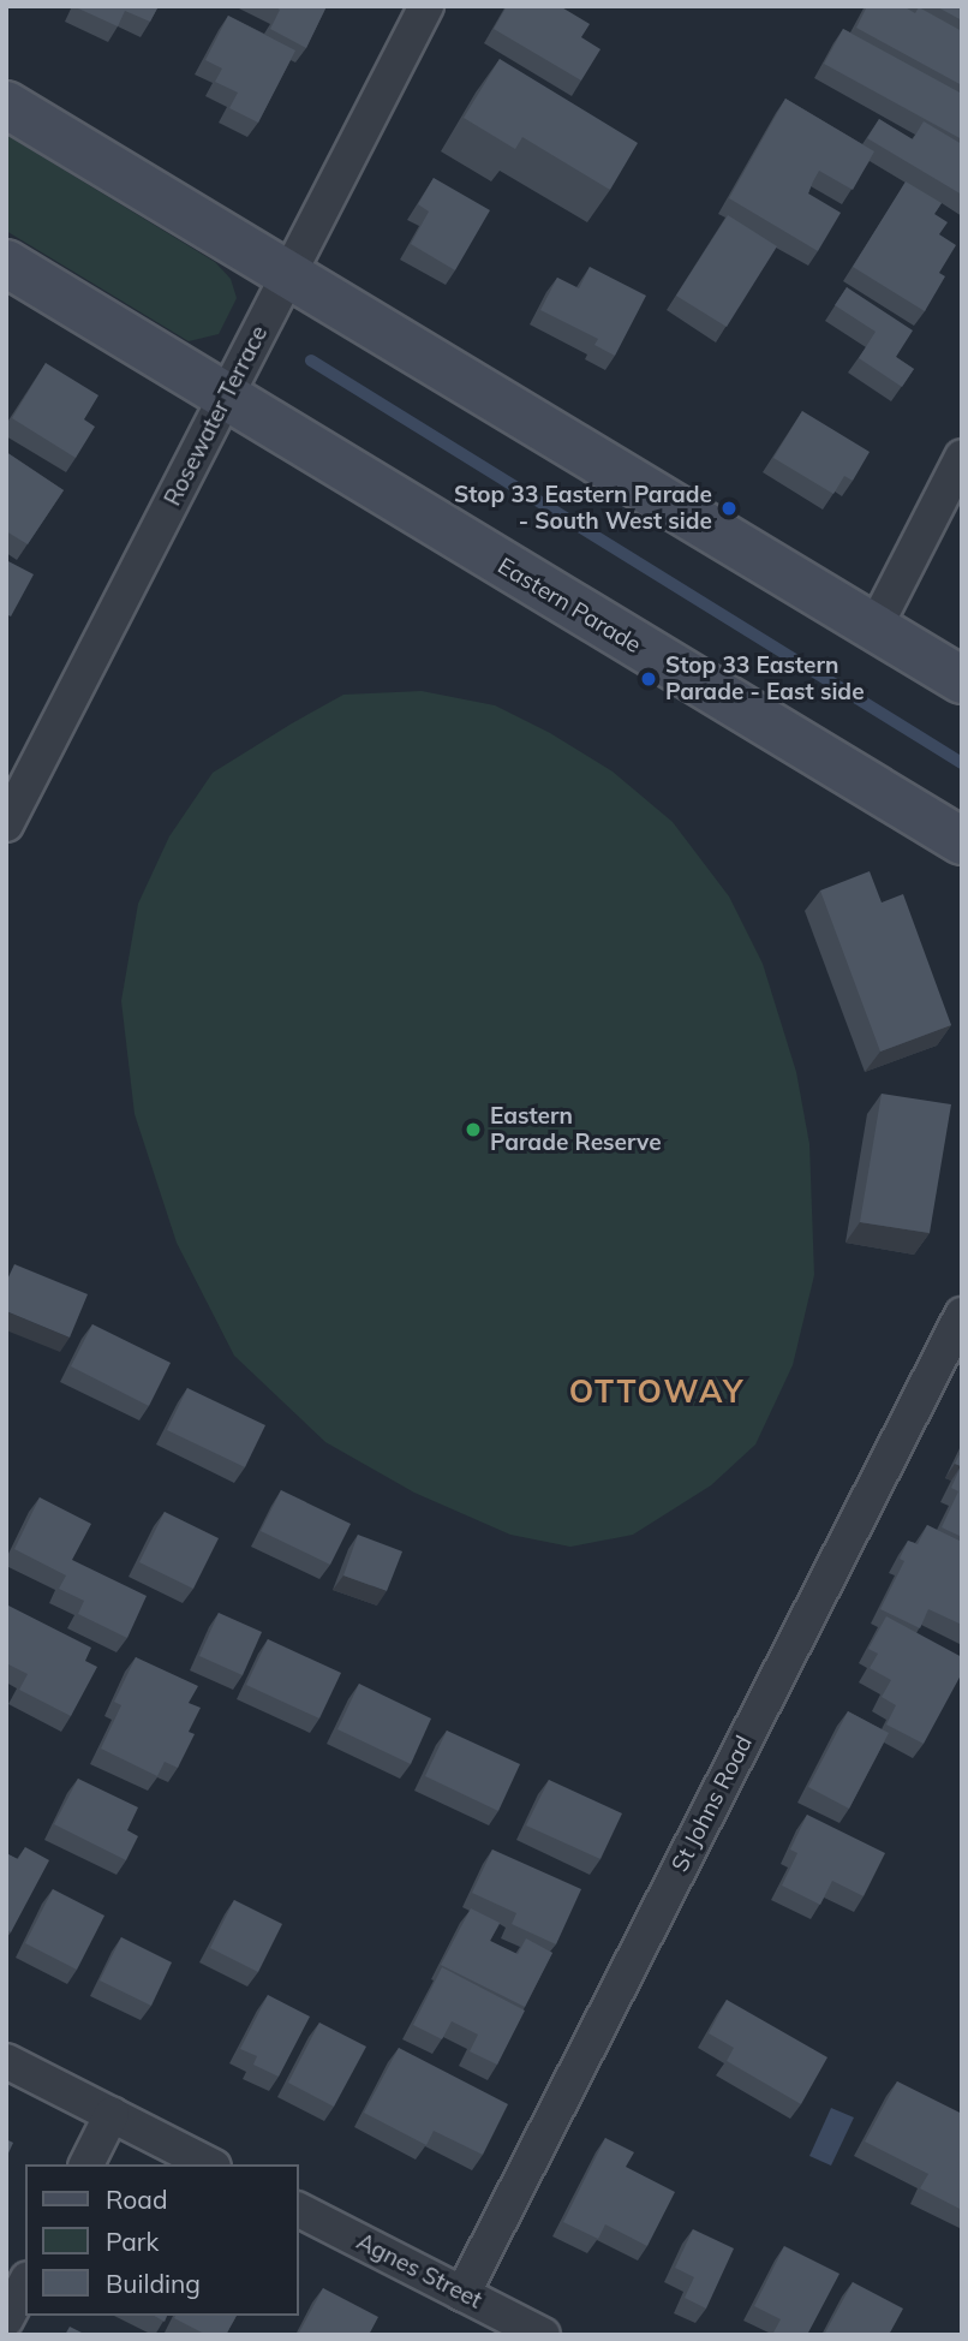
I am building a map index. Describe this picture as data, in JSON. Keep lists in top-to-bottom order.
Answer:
{
  "streets": {
    "main road": ["Eastern Parade"],
    "street": ["Rosewater Terrace", "St Johns Road", "Agnes Street"]
  },
  "crossings": [
    ["Rosewater Terrace", "Eastern Parade"],
    ["St Johns Road", "Agnes Street"]
  ],
  "districts": ["OTTOWAY"],
  "places": ["Stop 33 Eastern Parade - South West side", "Stop 33 Eastern Parade - East side", "Eastern Parade Reserve"],
  "legend": ["Road", "Park", "Building"]
}
